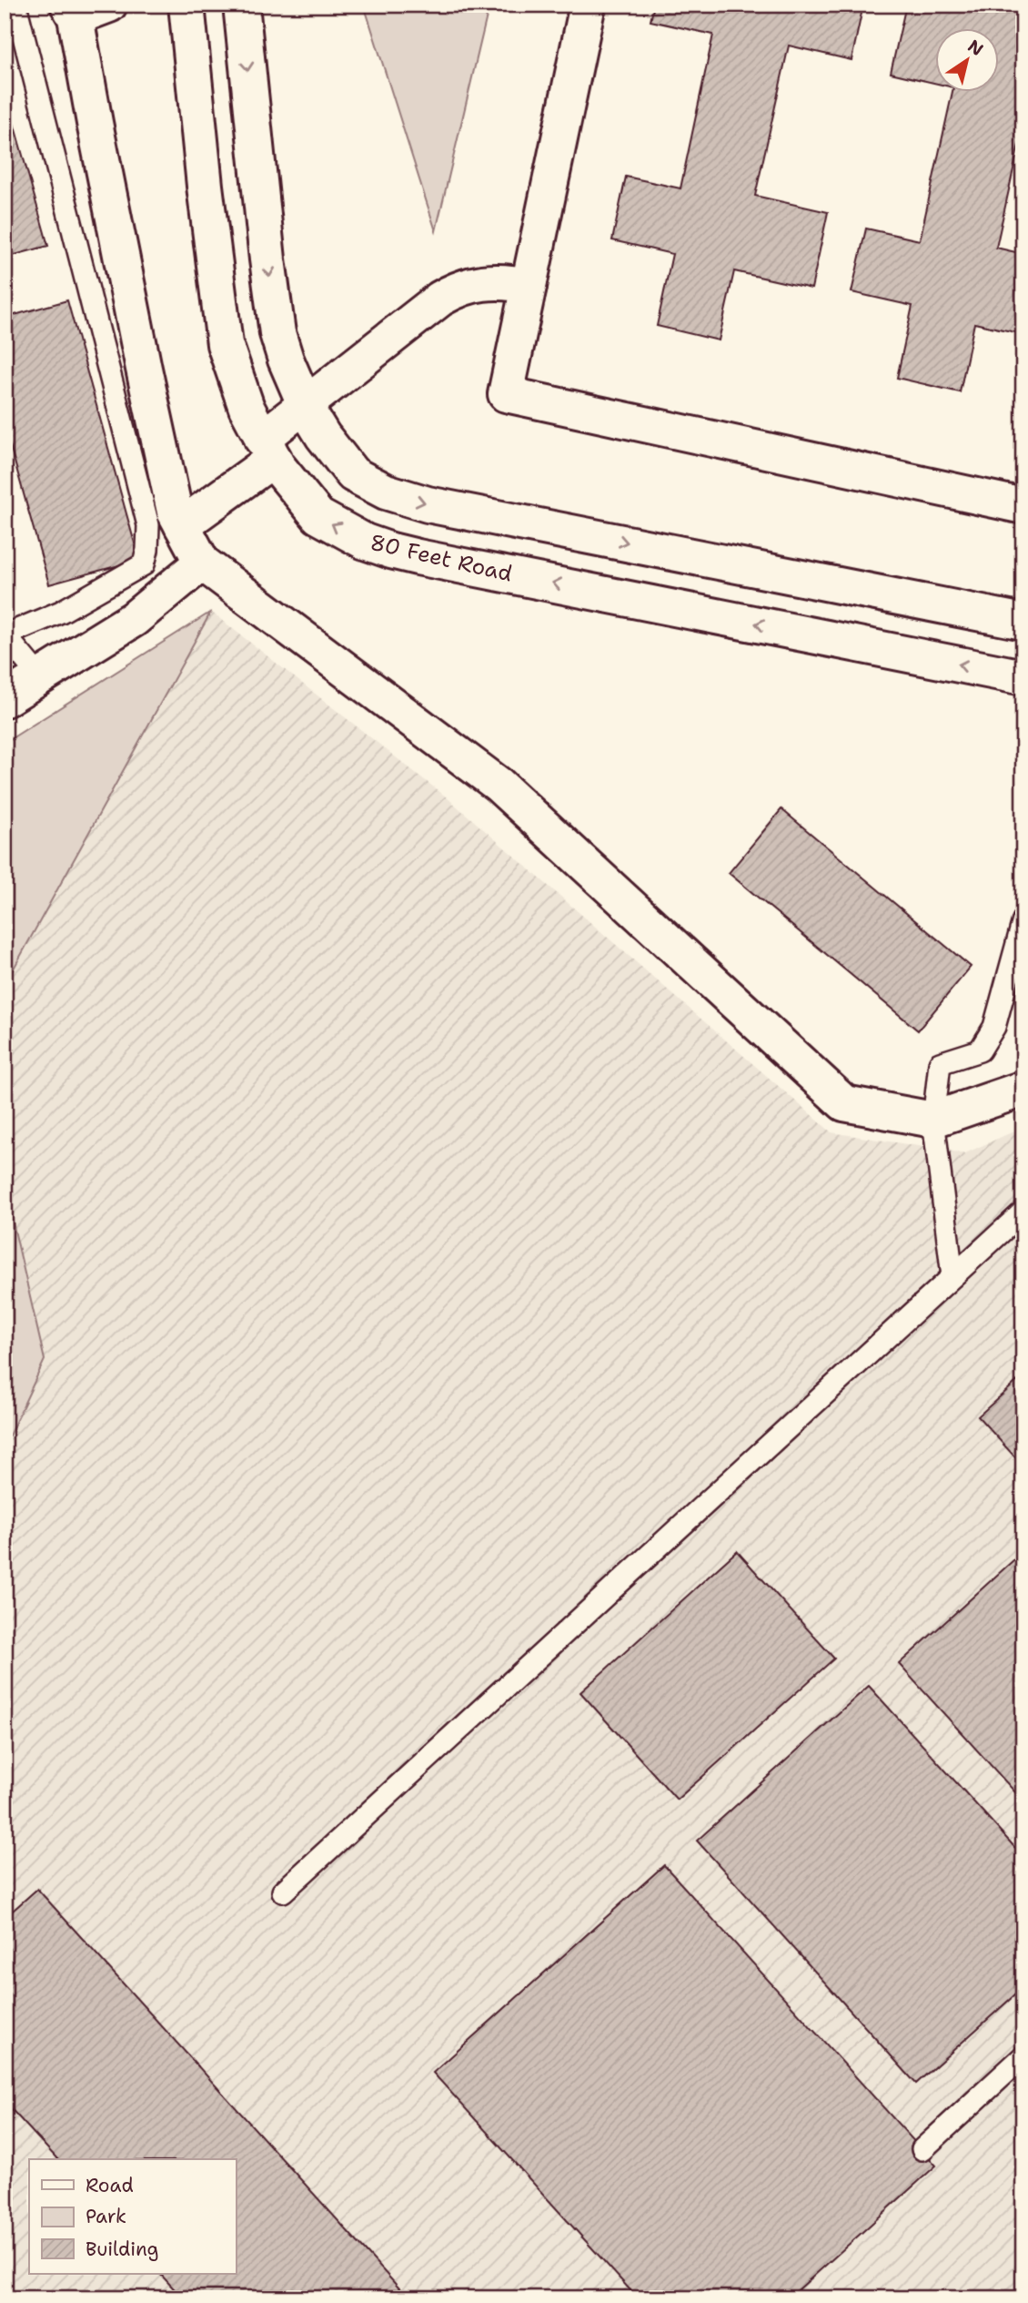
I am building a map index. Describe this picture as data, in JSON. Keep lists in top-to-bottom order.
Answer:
{
  "streets": {
    "street": ["80 Feet Road"]
  },
  "legend": ["Road", "Park", "Building"],
  "north": "top right"
}
